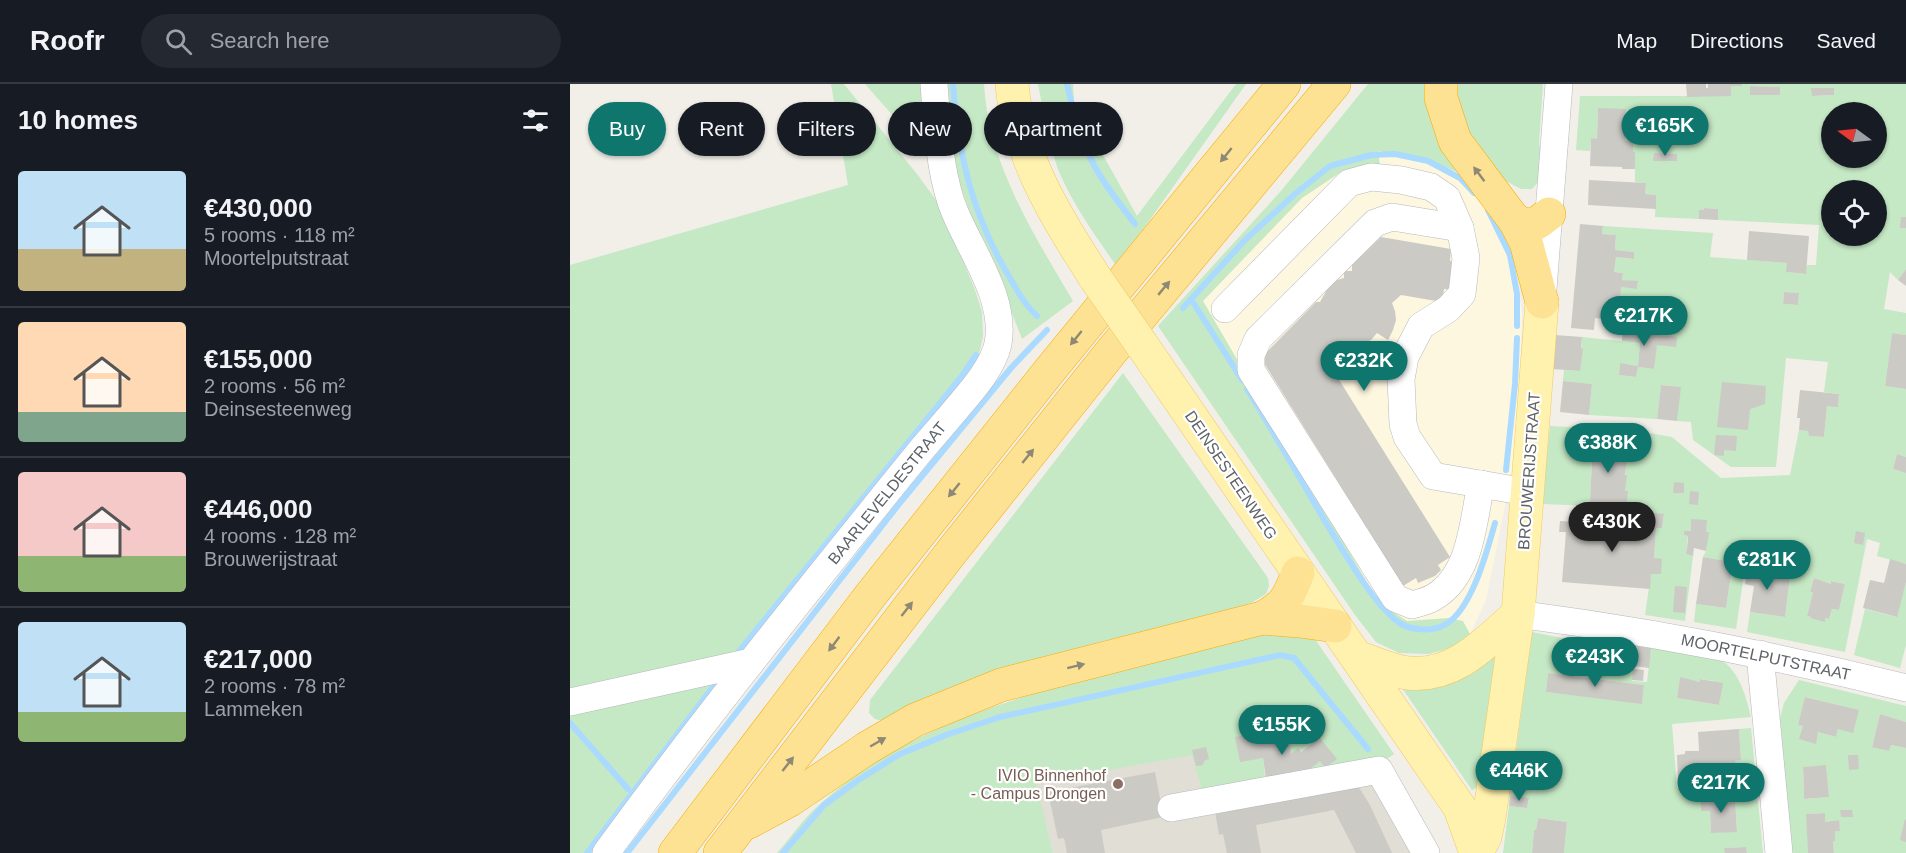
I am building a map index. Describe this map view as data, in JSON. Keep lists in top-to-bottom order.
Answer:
{
  "streets": {
    "main road": ["BROUWERIJSTRAAT", "DEINSESTEENWEG"],
    "street": ["BAARLEVELDESTRAAT", "MOORTELPUTSTRAAT"]
  },
  "crossings": [
    ["BROUWERIJSTRAAT", "DEINSESTEENWEG"],
    ["BROUWERIJSTRAAT", "MOORTELPUTSTRAAT"]
  ],
  "places": ["IVIO Binnenhof - Campus Drongen"],
  "north": "left",
  "page": {
    "header": "Roofr",
    "search": "Search here",
    "nav": ["Map", "Directions", "Saved"],
    "heading": "10 homes",
    "chip": [
      "Buy",
      "Rent",
      "Filters",
      "New",
      "Apartment"
    ],
    "price": [
      "€165K",
      "€217K",
      "€232K",
      "€388K",
      "€430K",
      "€281K",
      "€243K",
      "€155K",
      "€446K",
      "€217K"
    ],
    "list": [
      {
        "name": "€430,000",
        "note": "5 rooms · 118 m² · Moortelputstraat"
      },
      {
        "name": "€155,000",
        "note": "2 rooms · 56 m² · Deinsesteenweg"
      },
      {
        "name": "€446,000",
        "note": "4 rooms · 128 m² · Brouwerijstraat"
      },
      {
        "name": "€217,000",
        "note": "2 rooms · 78 m² · Lammeken"
      }
    ]
  }
}
